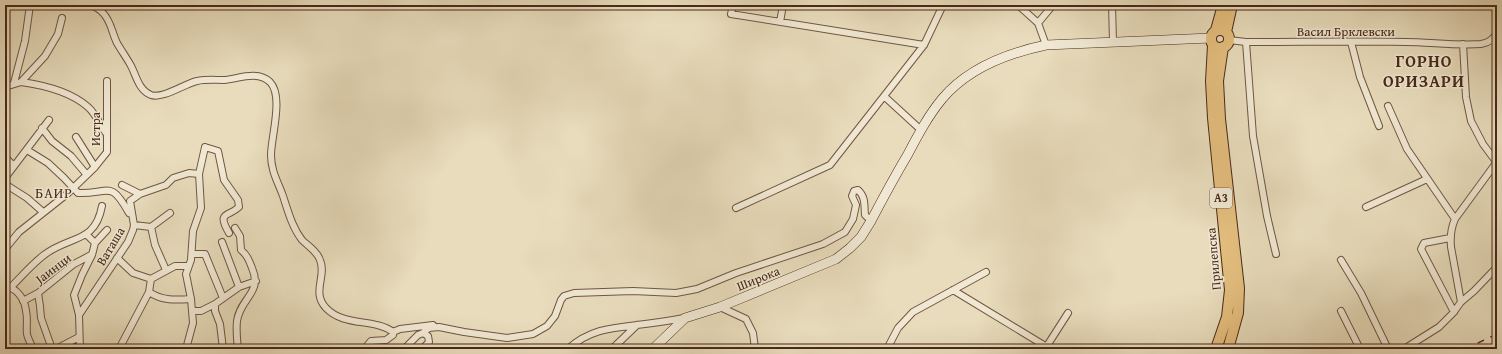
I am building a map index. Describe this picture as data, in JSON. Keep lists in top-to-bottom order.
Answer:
{
  "streets": {
    "main road": ["A3", "Прилепска"],
    "street": [
      "Васил Брклевски",
      "Истра",
      "Ваташа",
      "Јаинци",
      "Широка"
    ]
  },
  "crossings": [
    ["Васил Брклевски", "Прилепска"],
    ["Васил Брклевски", "Широка"],
    ["Прилепска", "Широка"]
  ],
  "districts": ["ГОРНО ОРИЗАРИ", "БАИР"]
}
